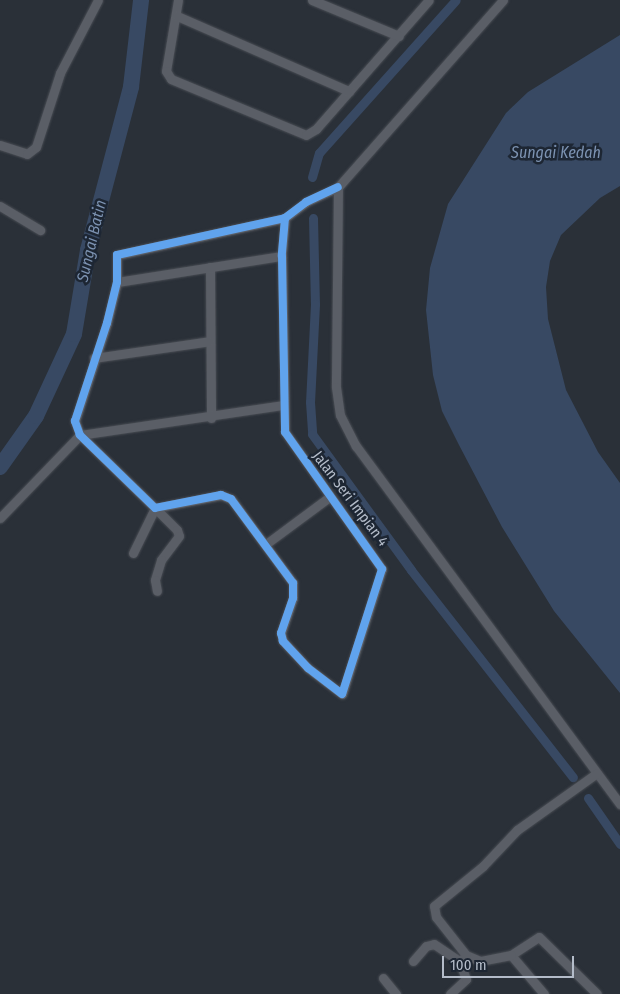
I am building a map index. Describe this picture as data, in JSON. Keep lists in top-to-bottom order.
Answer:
{
  "streets": {
    "street": ["Jalan Seri Impian 4"]
  },
  "water": ["Sungai Kedah", "Sungai Batin"],
  "scale_bar": "100 m"
}
